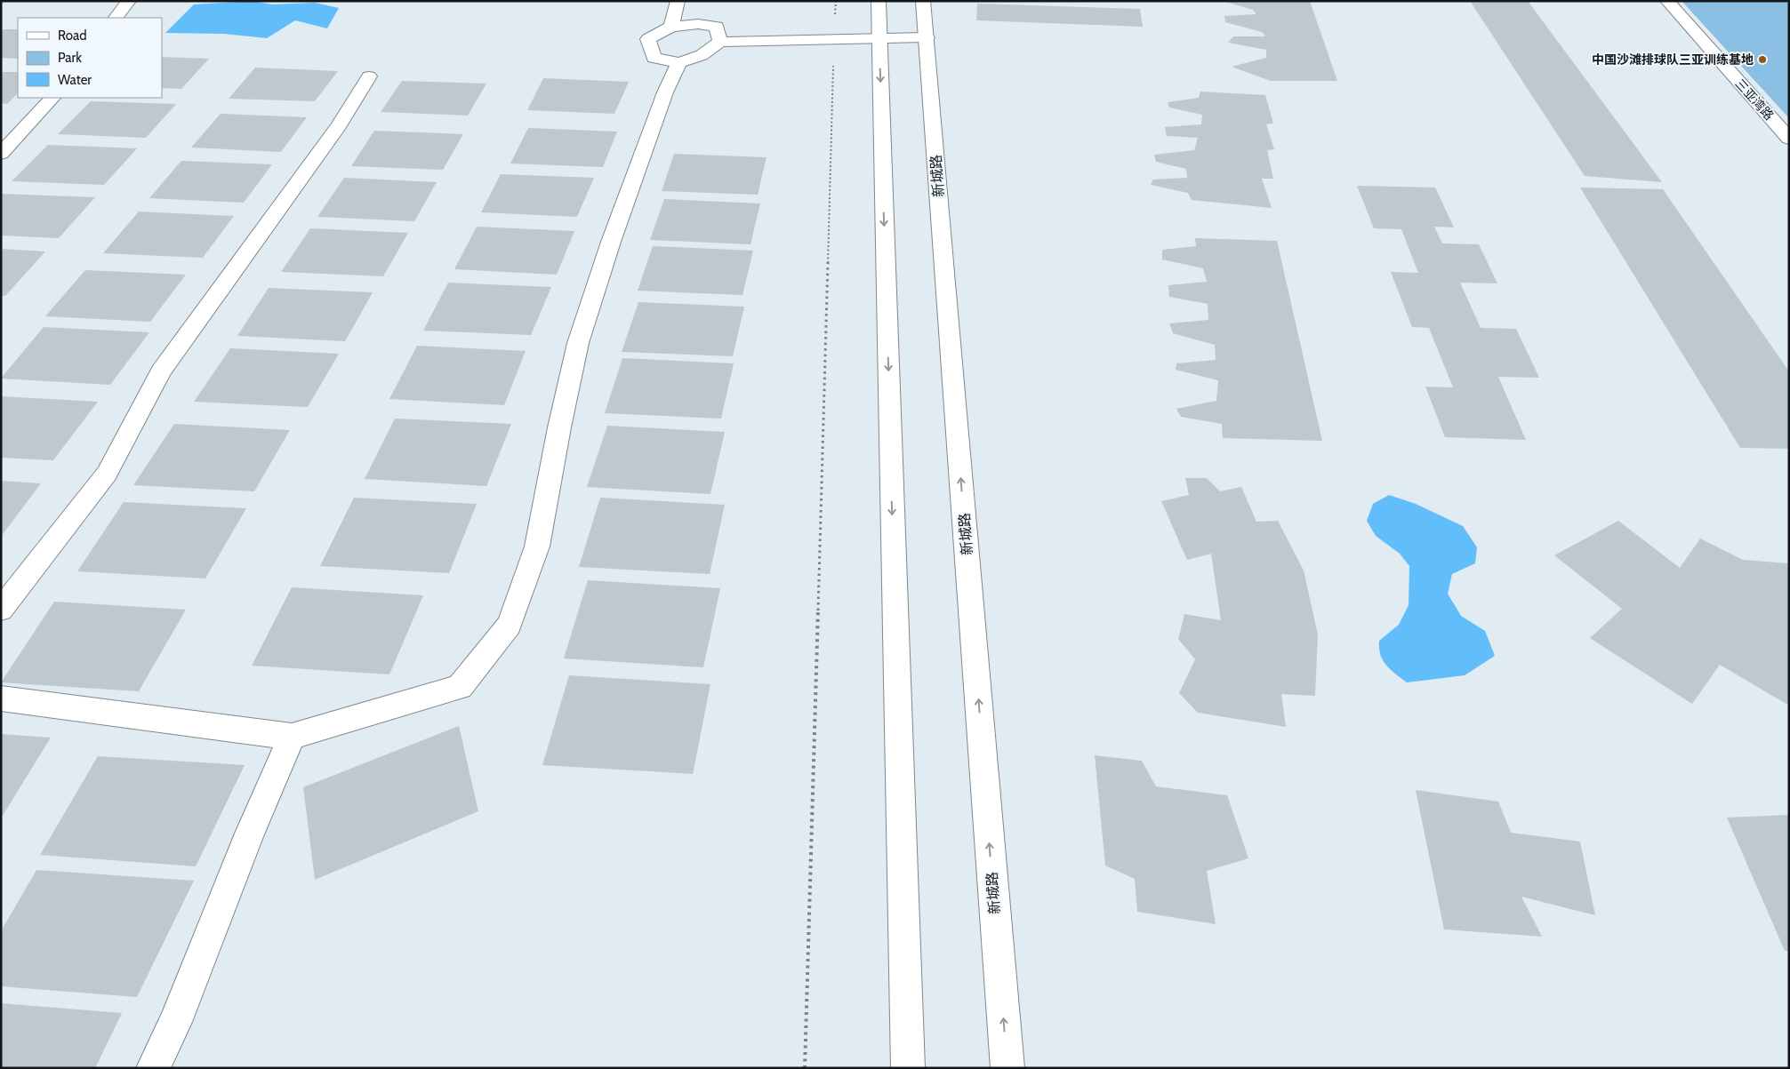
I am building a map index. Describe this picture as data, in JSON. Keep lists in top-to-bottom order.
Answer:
{
  "streets": {
    "main road": ["三亚湾路", "新城路"]
  },
  "places": ["中国沙滩排球队三亚训练基地"],
  "legend": ["Road", "Park", "Water"]
}
